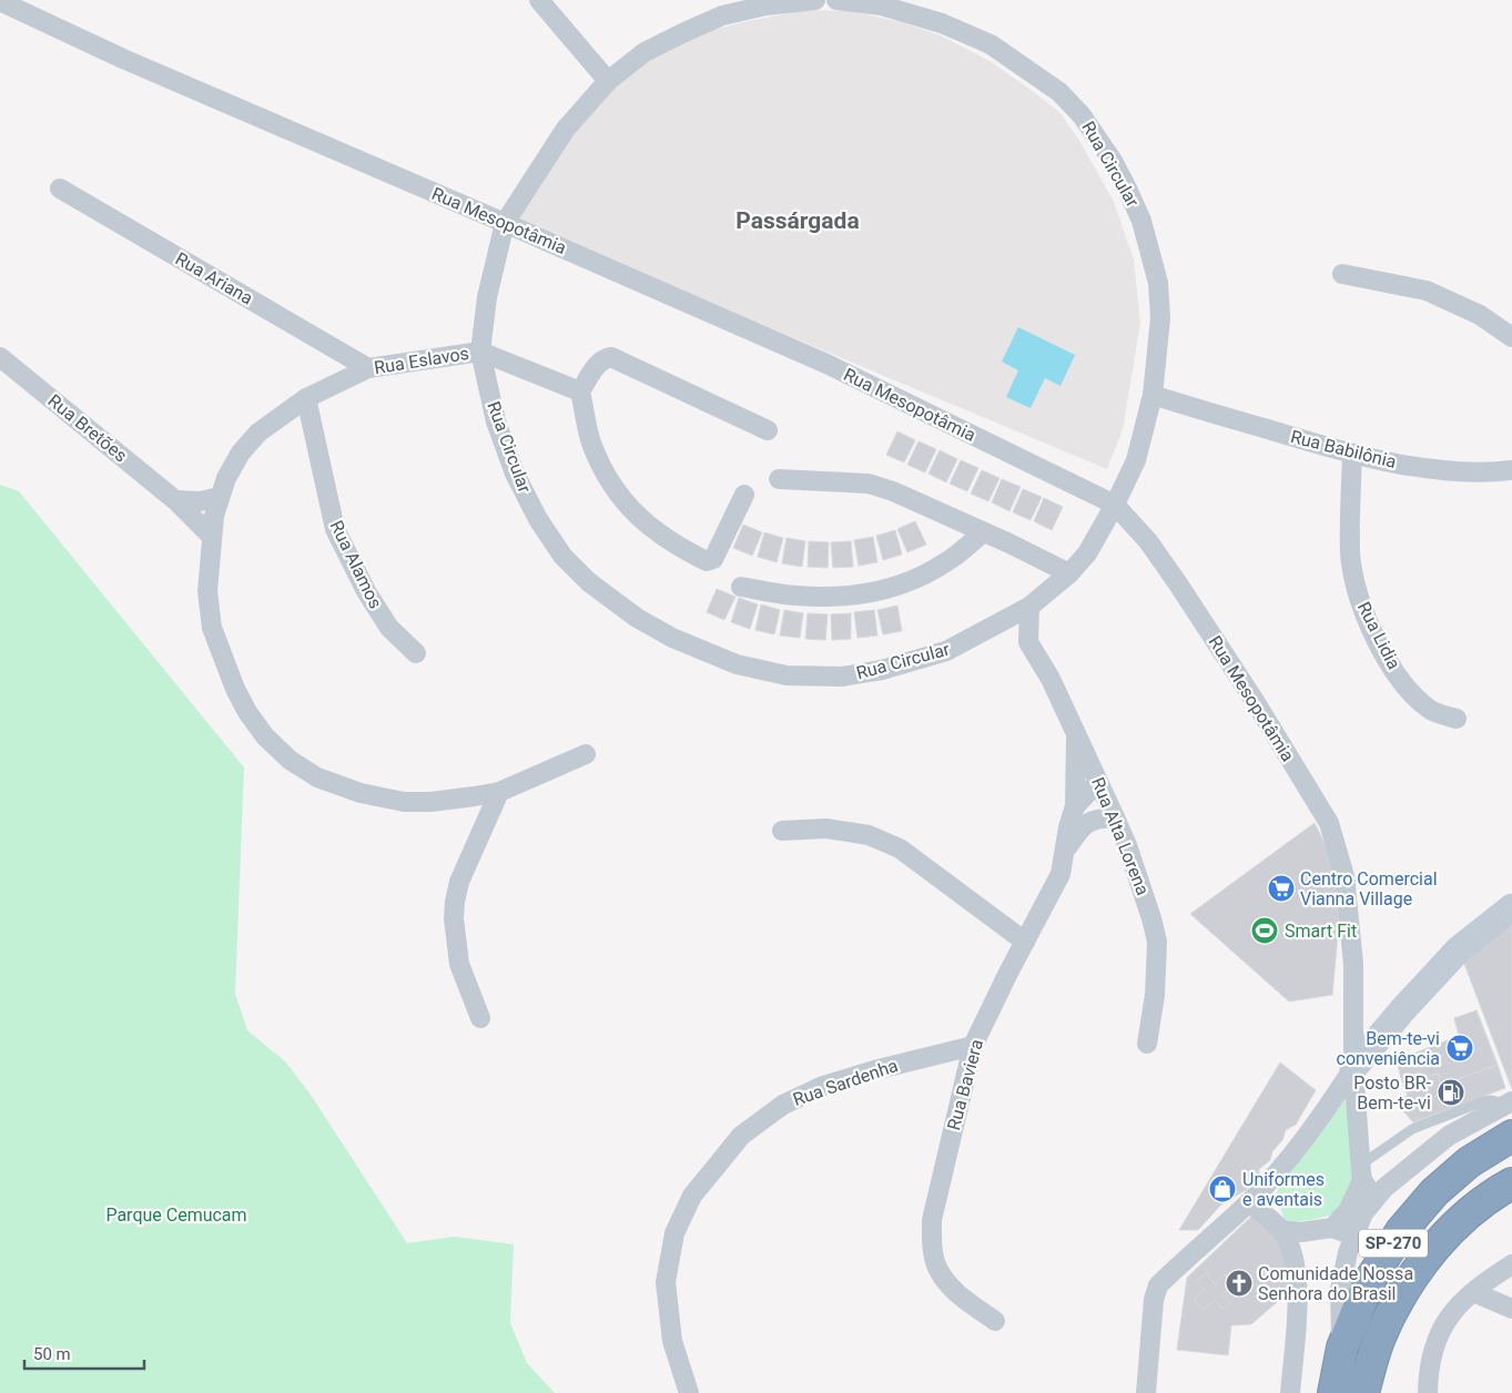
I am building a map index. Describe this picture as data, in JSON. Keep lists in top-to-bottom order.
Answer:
{
  "streets": {
    "highway": ["SP-270"],
    "street": [
      "Rua Circular",
      "Rua Mesopotâmia",
      "Rua Ariana",
      "Rua Eslavos",
      "Rua Bretões",
      "Rua Babilônia",
      "Rua Alamos",
      "Rua Lidia",
      "Rua Alta Lorena",
      "Rua Sardenha",
      "Rua Baviera"
    ]
  },
  "crossings": [
    ["Rua Circular", "Rua Mesopotâmia"],
    ["Rua Circular", "Rua Eslavos"],
    ["Rua Circular", "Rua Babilônia"],
    ["Rua Ariana", "Rua Eslavos"],
    ["Rua Eslavos", "Rua Bretões"],
    ["Rua Eslavos", "Rua Alamos"],
    ["Rua Babilônia", "Rua Lidia"],
    ["Rua Alta Lorena", "Rua Baviera"],
    ["Rua Sardenha", "Rua Baviera"]
  ],
  "districts": ["Passárgada"],
  "parks": ["Parque Cemucam"],
  "places": {
    "supermarket": ["Centro Comercial Vianna Village", "Bem-te-vi conveniência"],
    "sports": ["Smart Fit"],
    "fuel station": ["Posto BR- Bem-te-vi"],
    "shop": ["Uniformes e aventais"],
    "church": ["Comunidade Nossa Senhora do Brasil"]
  },
  "scale_bar": "50 m"
}
